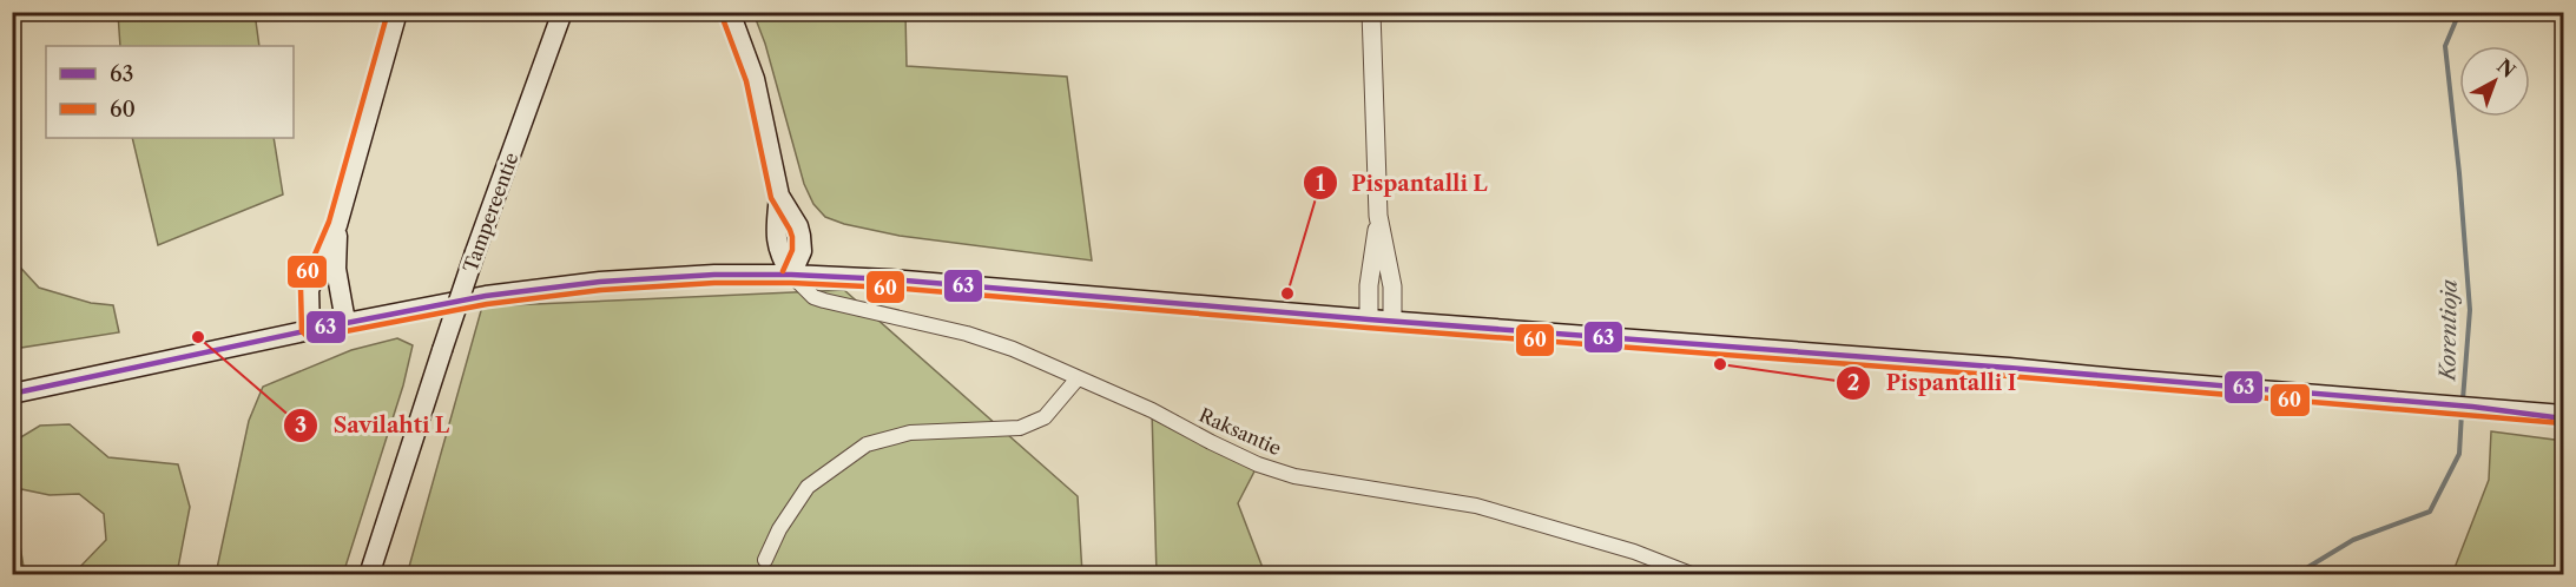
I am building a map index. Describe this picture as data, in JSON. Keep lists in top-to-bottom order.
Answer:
{
  "streets": {
    "main road": ["Tampereentie"],
    "street": ["Raksantie"]
  },
  "water": ["Korentioja"],
  "places": ["Pispantalli L", "Savilahti L", "Pispantalli I"],
  "lines": ["transit line 60", "transit line 63"],
  "legend": ["63", "60"],
  "north": "top right"
}
